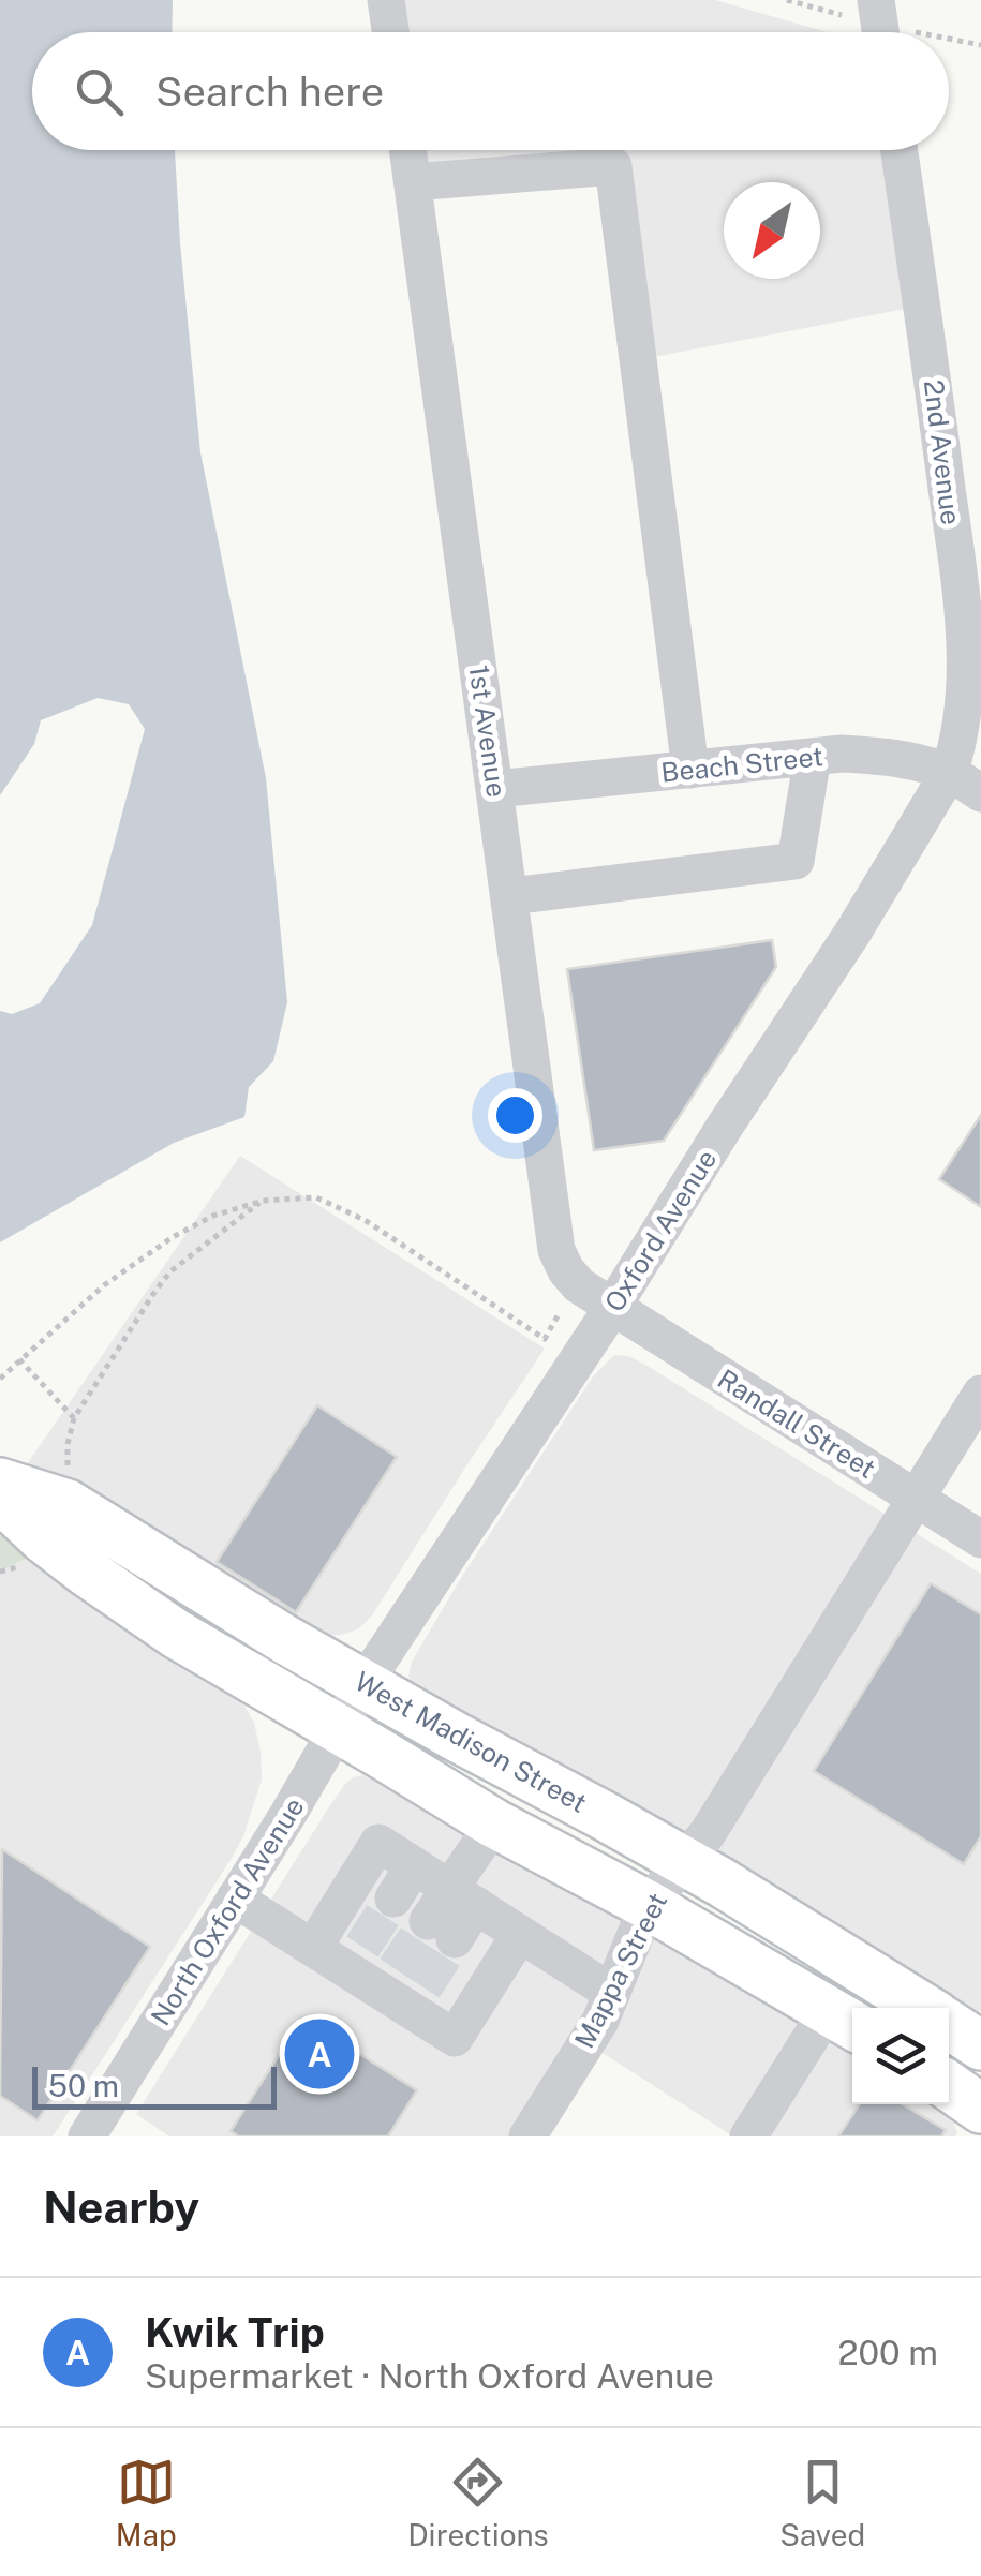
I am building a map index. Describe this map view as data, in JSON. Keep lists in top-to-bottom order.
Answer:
{
  "streets": {
    "main road": ["West Madison Street"],
    "street": [
      "2nd Avenue",
      "1st Avenue",
      "Beach Street",
      "Oxford Avenue",
      "Randall Street",
      "North Oxford Avenue",
      "Mappa Street"
    ]
  },
  "crossings": [
    ["2nd Avenue", "Beach Street"],
    ["2nd Avenue", "Oxford Avenue"],
    ["1st Avenue", "Beach Street"],
    ["1st Avenue", "Oxford Avenue"],
    ["1st Avenue", "Randall Street"],
    ["Beach Street", "Oxford Avenue"],
    ["Oxford Avenue", "Randall Street"],
    ["Oxford Avenue", "West Madison Street"],
    ["Oxford Avenue", "North Oxford Avenue"],
    ["Randall Street", "Mappa Street"],
    ["West Madison Street", "North Oxford Avenue"],
    ["West Madison Street", "Mappa Street"]
  ],
  "scale_bar": "50 m",
  "north": "bottom left",
  "page": {
    "search": "Search here",
    "pins": "A",
    "scale": "50 m",
    "heading": "Nearby",
    "list": [
      {
        "mark": "A",
        "name": "Kwik Trip",
        "note": "Supermarket · North Oxford Avenue",
        "value": "200 m"
      }
    ],
    "nav": ["Map", "Directions", "Saved"]
  }
}
